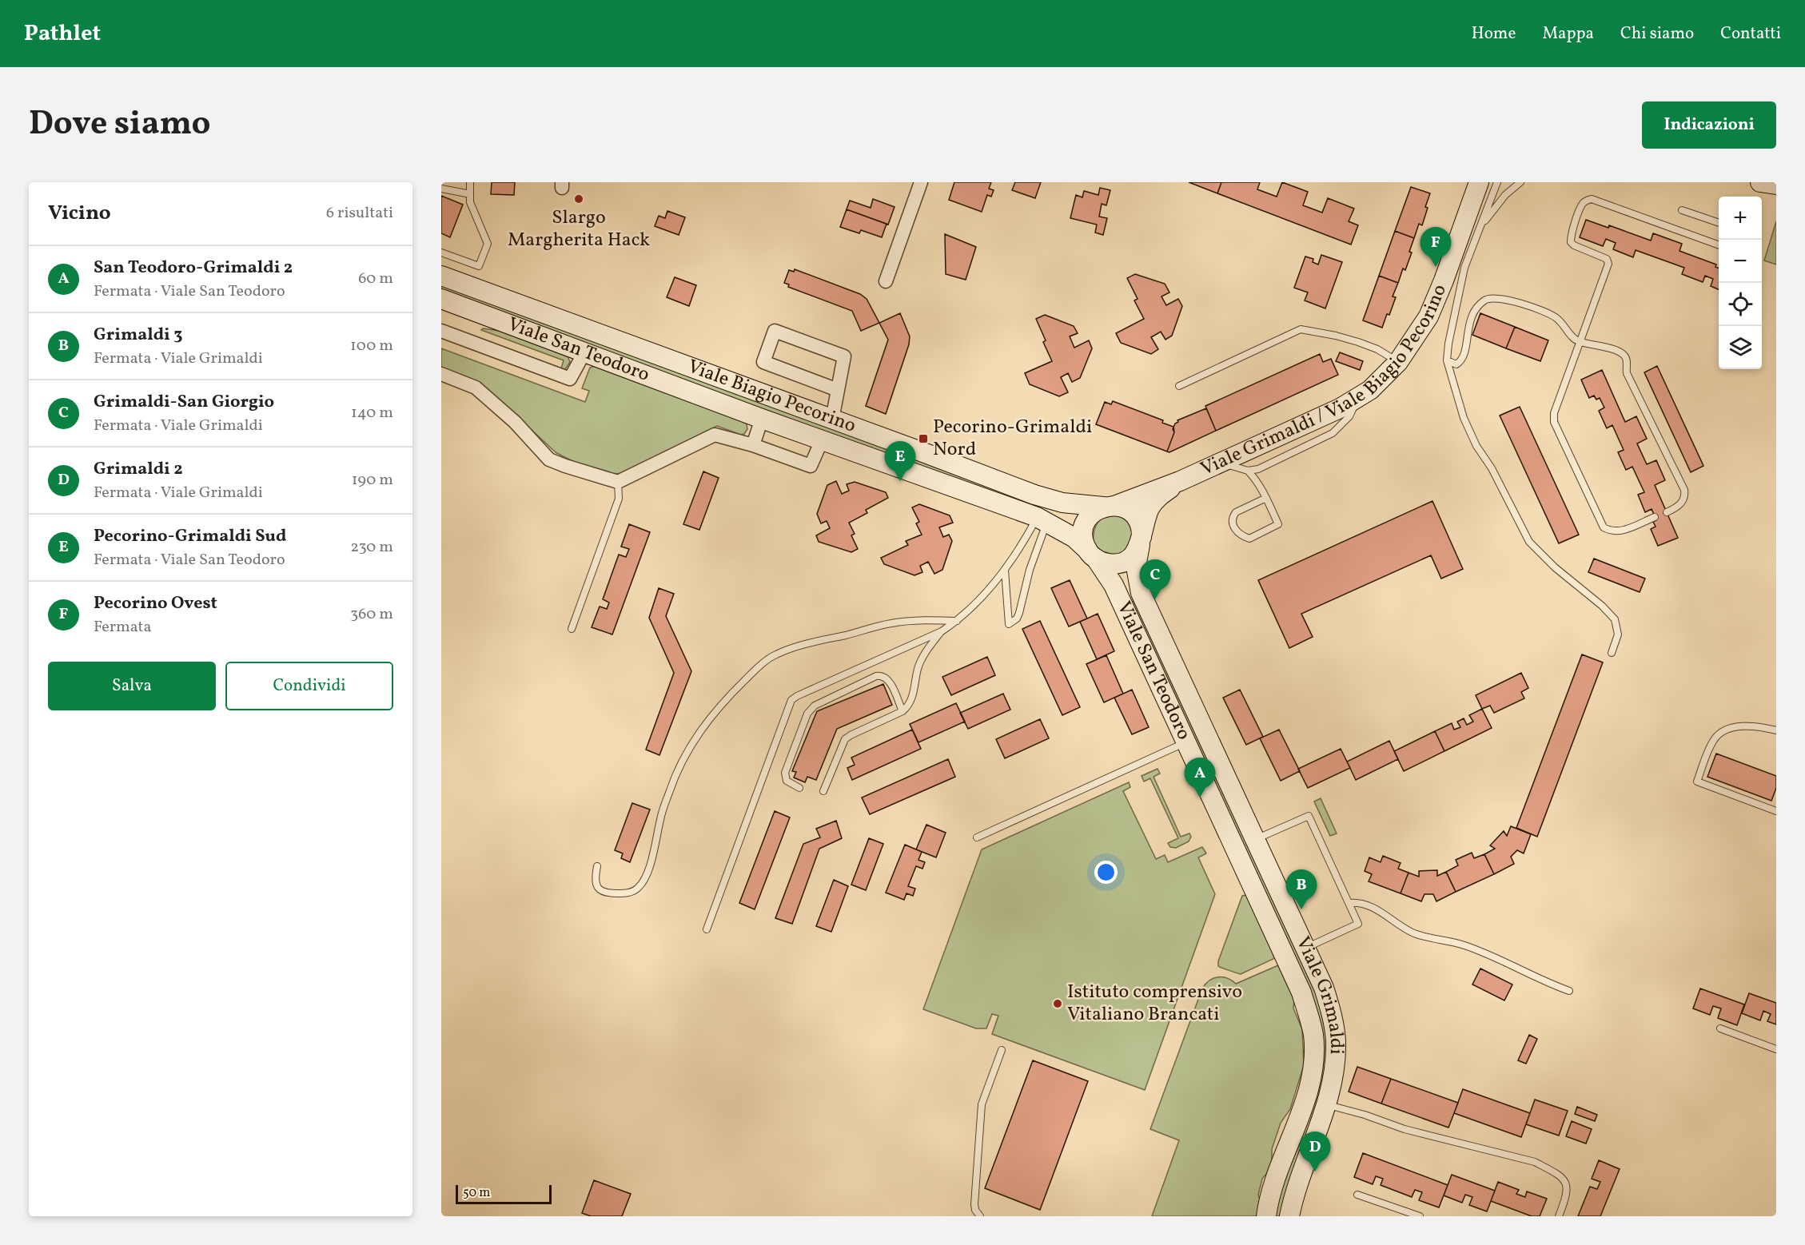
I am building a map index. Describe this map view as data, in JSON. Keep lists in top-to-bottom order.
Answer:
{
  "streets": {
    "main road": [
      "Viale San Teodoro",
      "Viale Grimaldi / Viale Biagio Pecorino",
      "Viale Biagio Pecorino",
      "Viale Grimaldi"
    ]
  },
  "crossings": [
    ["Viale San Teodoro", "Viale Biagio Pecorino"],
    ["Viale San Teodoro", "Viale Grimaldi"],
    ["Viale Grimaldi / Viale Biagio Pecorino", "Viale Grimaldi"],
    ["Viale Biagio Pecorino", "Viale Grimaldi"]
  ],
  "places": {
    "other": ["Slargo Margherita Hack", "Istituto comprensivo Vitaliano Brancati"],
    "transit": ["Pecorino-Grimaldi Nord"]
  },
  "scale_bar": "50 m",
  "page": {
    "header": "Pathlet",
    "nav": [
      "Home",
      "Mappa",
      "Chi siamo",
      "Contatti"
    ],
    "title": "Dove siamo",
    "buttons": [
      "Indicazioni",
      ["Salva", "Condividi"]
    ],
    "heading": ["Vicino", "6 risultati"],
    "map_buttons": ["+", "−"],
    "pins": [
      "F",
      "E",
      "C",
      "A",
      "B",
      "D"
    ],
    "list": [
      {
        "mark": "A",
        "name": "San Teodoro-Grimaldi 2",
        "note": "Fermata · Viale San Teodoro",
        "value": "60 m"
      },
      {
        "mark": "B",
        "name": "Grimaldi 3",
        "note": "Fermata · Viale Grimaldi",
        "value": "100 m"
      },
      {
        "mark": "C",
        "name": "Grimaldi-San Giorgio",
        "note": "Fermata · Viale Grimaldi",
        "value": "140 m"
      },
      {
        "mark": "D",
        "name": "Grimaldi 2",
        "note": "Fermata · Viale Grimaldi",
        "value": "190 m"
      },
      {
        "mark": "E",
        "name": "Pecorino-Grimaldi Sud",
        "note": "Fermata · Viale San Teodoro",
        "value": "230 m"
      },
      {
        "mark": "F",
        "name": "Pecorino Ovest",
        "note": "Fermata",
        "value": "360 m"
      }
    ],
    "scale": "50 m"
  }
}
